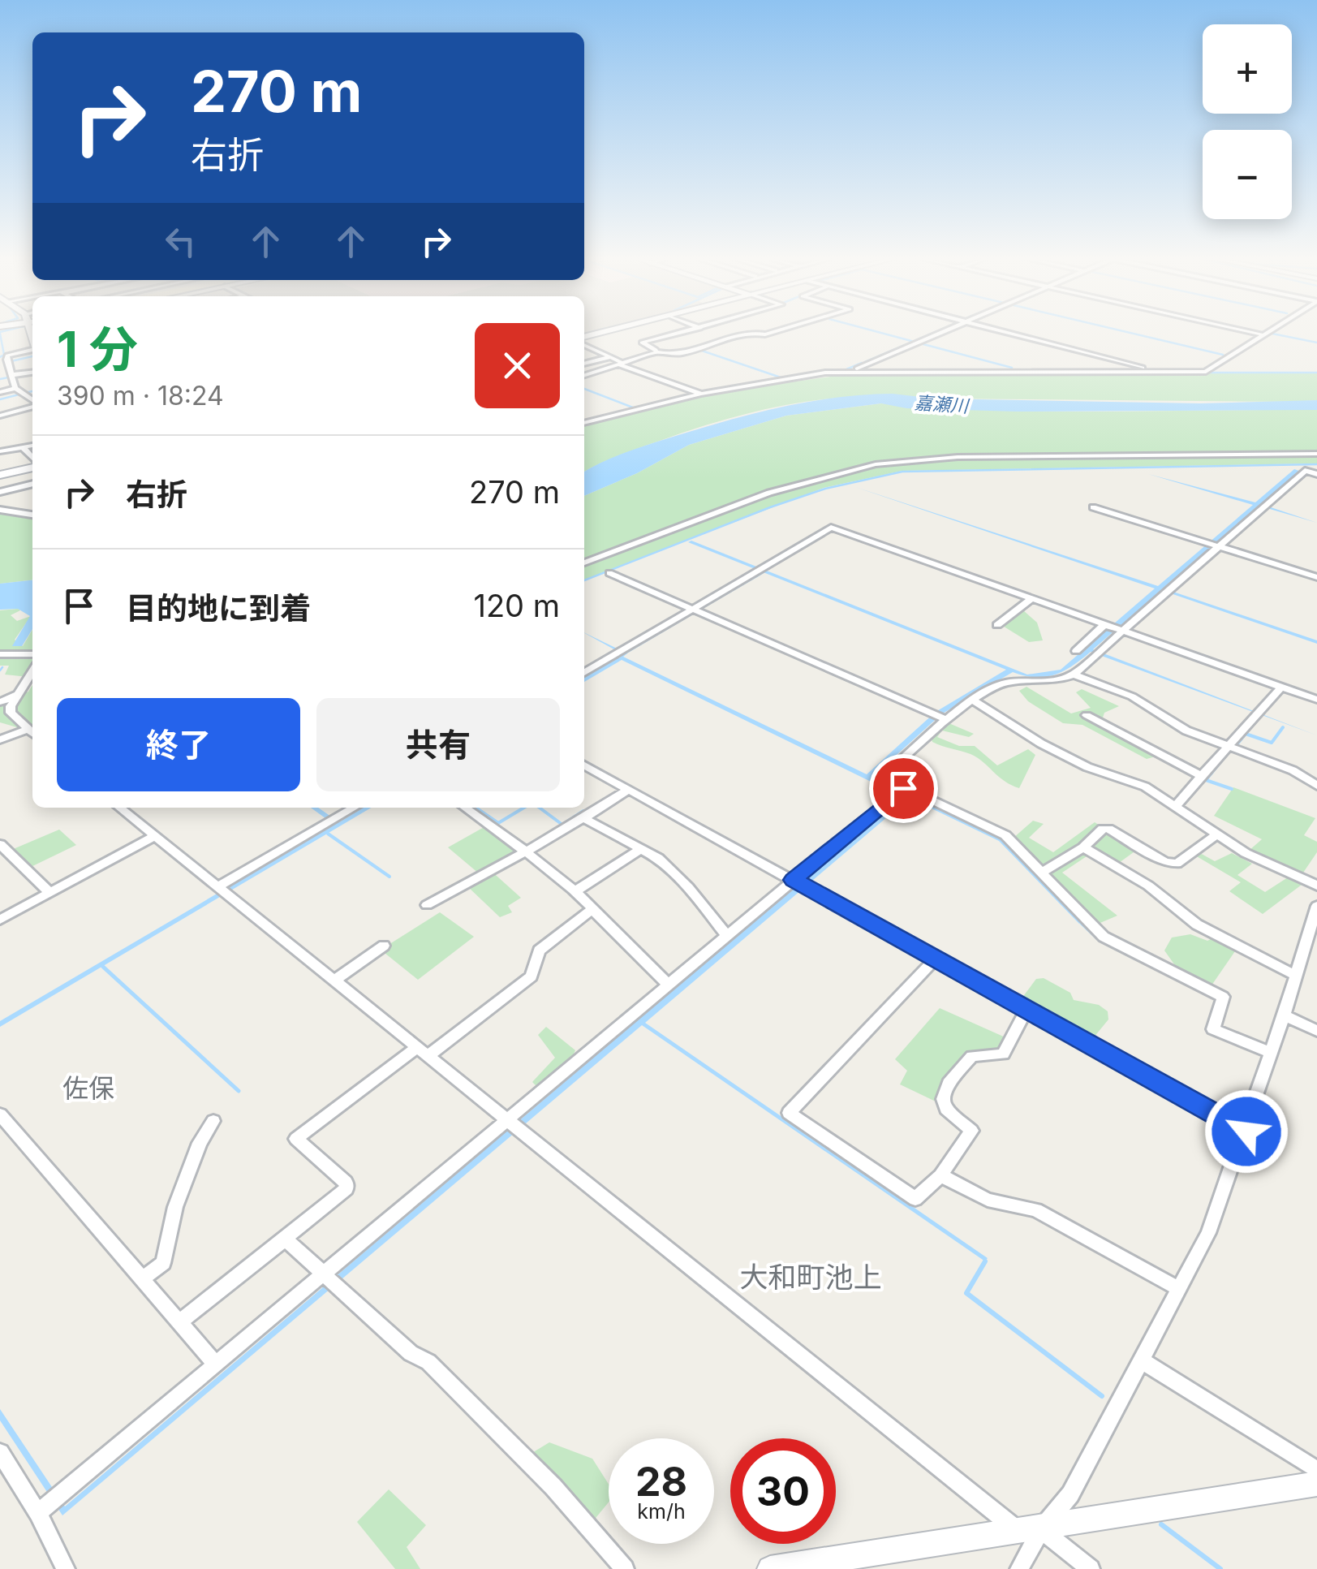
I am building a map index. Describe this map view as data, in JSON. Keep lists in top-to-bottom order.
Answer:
{
  "districts": ["佐保", "大和町池上"],
  "water": ["嘉瀬川"],
  "page": {
    "map_buttons": ["+", "−"],
    "turn": ["270 m", "右折"],
    "heading": ["1 分", "390 m · 18:24"],
    "list": [
      {
        "name": "右折",
        "value": "270 m"
      },
      {
        "name": "目的地に到着",
        "value": "120 m"
      }
    ],
    "buttons": ["終了", "共有"],
    "speed": "28 km/h",
    "limit": "30"
  }
}
